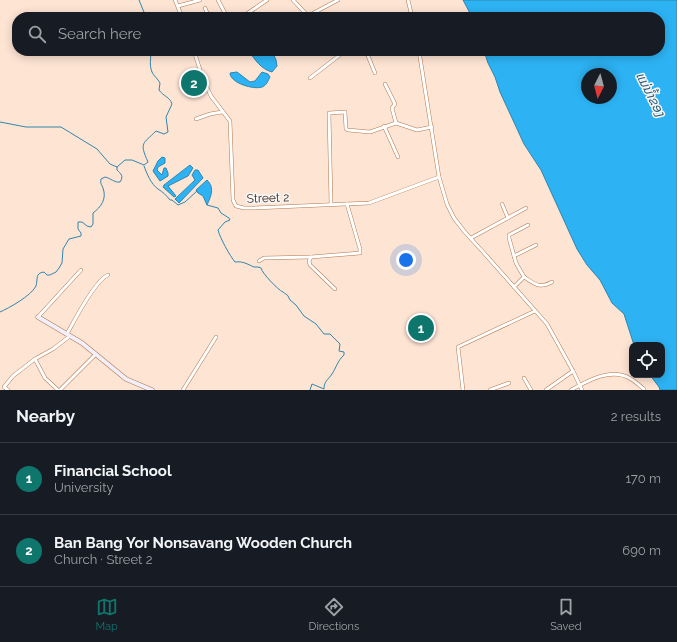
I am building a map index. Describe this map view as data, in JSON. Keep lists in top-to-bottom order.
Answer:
{
  "streets": {
    "street": ["Street 2"]
  },
  "water": ["ແມ່ນ້ຳຂອງ"],
  "north": "bottom",
  "page": {
    "search": "Search here",
    "pins": ["2", "1"],
    "heading": ["Nearby", "2 results"],
    "list": [
      {
        "mark": "1",
        "name": "Financial School",
        "note": "University",
        "value": "170 m"
      },
      {
        "mark": "2",
        "name": "Ban Bang Yor Nonsavang Wooden Church",
        "note": "Church · Street 2",
        "value": "690 m"
      }
    ],
    "nav": ["Map", "Directions", "Saved"]
  }
}
